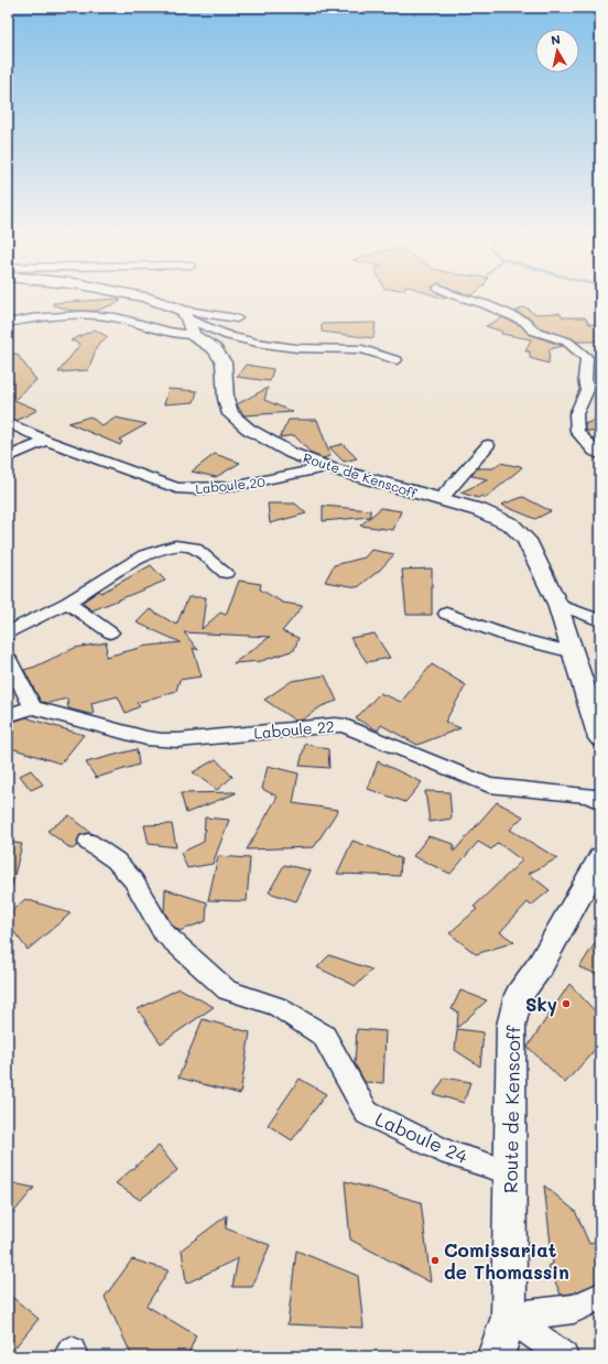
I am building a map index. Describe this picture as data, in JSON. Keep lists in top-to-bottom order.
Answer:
{
  "streets": {
    "main road": ["Route de Kenscoff"],
    "street": ["Laboule 20", "Laboule 22", "Laboule 24"]
  },
  "crossings": [
    ["Route de Kenscoff", "Laboule 20"],
    ["Route de Kenscoff", "Laboule 24"]
  ],
  "places": ["Sky", "Comissariat de Thomassin"],
  "north": "top"
}
